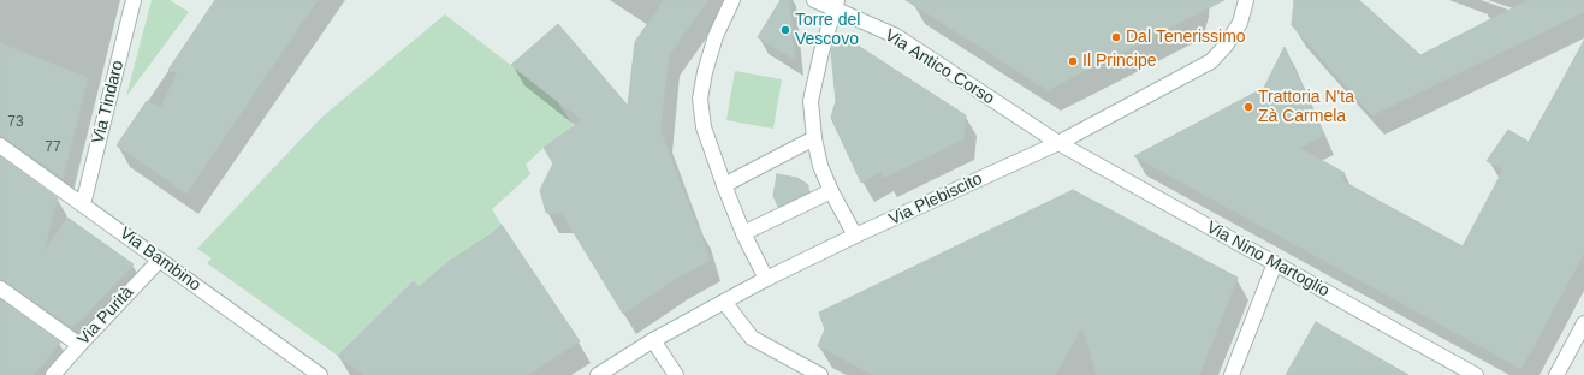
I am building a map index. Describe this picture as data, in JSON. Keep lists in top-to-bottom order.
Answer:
{
  "streets": {
    "street": [
      "Via Antico Corso",
      "Via Tindaro",
      "Via Plebiscito",
      "Via Bambino",
      "Via Nino Martoglio",
      "Via Purità"
    ]
  },
  "crossings": [
    ["Via Antico Corso", "Via Plebiscito"],
    ["Via Antico Corso", "Via Nino Martoglio"],
    ["Via Tindaro", "Via Bambino"],
    ["Via Plebiscito", "Via Nino Martoglio"],
    ["Via Bambino", "Via Purità"]
  ],
  "places": [
    "Torre del Vescovo",
    "Dal Tenerissimo",
    "Il Principe",
    "Trattoria N'ta Zà Carmela"
  ],
  "house_numbers": ["73", "77"]
}
